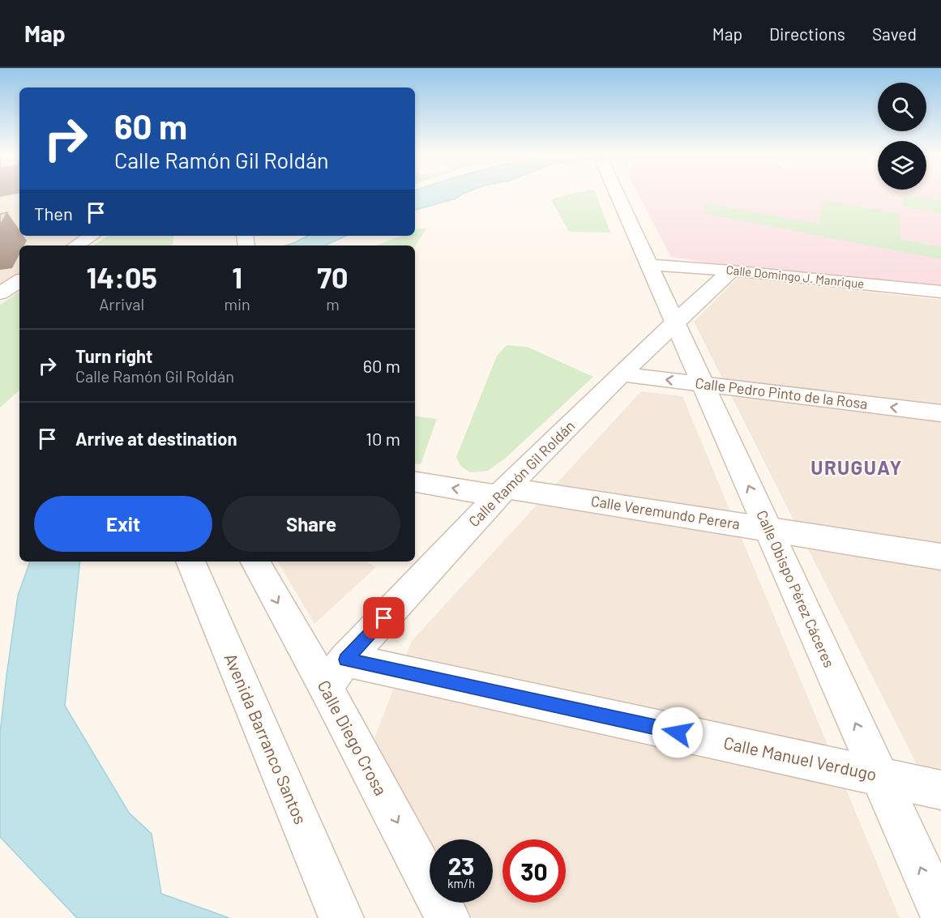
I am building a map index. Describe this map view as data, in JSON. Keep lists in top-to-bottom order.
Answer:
{
  "streets": {
    "street": [
      "Calle Domingo J. Manrique",
      "Calle Pedro Pinto de la Rosa",
      "Calle Ramón Gil Roldán",
      "Calle Veremundo Perera",
      "Calle Obispo Pérez Cáceres",
      "Calle Diego Crosa",
      "Avenida Barranco Santos",
      "Calle Manuel Verdugo"
    ]
  },
  "crossings": [
    ["Calle Domingo J. Manrique", "Calle Ramón Gil Roldán"],
    ["Calle Domingo J. Manrique", "Calle Obispo Pérez Cáceres"],
    ["Calle Pedro Pinto de la Rosa", "Calle Ramón Gil Roldán"],
    ["Calle Pedro Pinto de la Rosa", "Calle Obispo Pérez Cáceres"],
    ["Calle Ramón Gil Roldán", "Calle Veremundo Perera"],
    ["Calle Ramón Gil Roldán", "Calle Obispo Pérez Cáceres"],
    ["Calle Ramón Gil Roldán", "Calle Diego Crosa"],
    ["Calle Ramón Gil Roldán", "Calle Manuel Verdugo"],
    ["Calle Veremundo Perera", "Calle Obispo Pérez Cáceres"],
    ["Calle Obispo Pérez Cáceres", "Calle Manuel Verdugo"],
    ["Calle Diego Crosa", "Calle Manuel Verdugo"]
  ],
  "one_way": ["Calle Pedro Pinto de la Rosa", "Calle Obispo Pérez Cáceres", "Calle Diego Crosa"],
  "districts": ["URUGUAY"],
  "page": {
    "header": "Map",
    "nav": ["Map", "Directions", "Saved"],
    "turn": ["60 m", "Calle Ramón Gil Roldán"],
    "then": "Then",
    "eta": [
      "14:05",
      "Arrival",
      "1",
      "min",
      "70",
      "m"
    ],
    "list": [
      {
        "name": "Turn right",
        "note": "Calle Ramón Gil Roldán",
        "value": "60 m"
      },
      {
        "name": "Arrive at destination",
        "value": "10 m"
      }
    ],
    "buttons": ["Exit", "Share"],
    "speed": "23 km/h",
    "limit": "30"
  }
}
